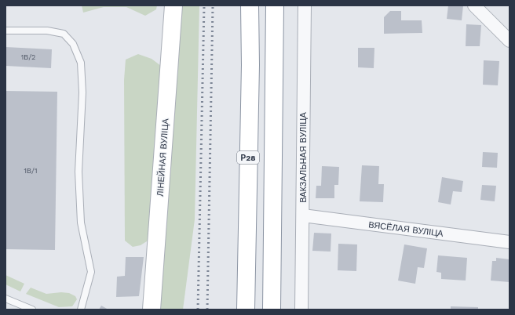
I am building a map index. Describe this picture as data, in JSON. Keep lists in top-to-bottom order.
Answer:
{
  "streets": {
    "main road": ["ЛІНЕЙНАЯ ВУЛІЦА", "Р28"],
    "street": ["ВАКЗАЛЬНАЯ ВУЛІЦА", "ВЯСЁЛАЯ ВУЛІЦА"]
  },
  "crossings": [
    ["ВАКЗАЛЬНАЯ ВУЛІЦА", "ВЯСЁЛАЯ ВУЛІЦА"]
  ],
  "house_numbers": ["1В/2", "1В/1"]
}
